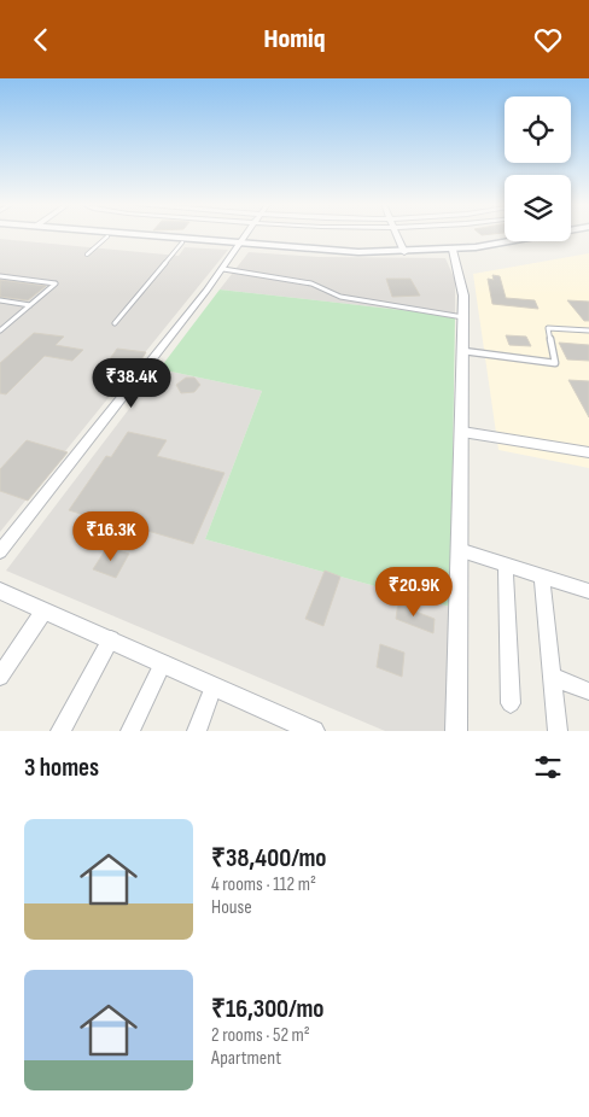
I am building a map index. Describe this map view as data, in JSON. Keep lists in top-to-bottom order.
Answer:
{
  "page": {
    "header": "Homiq",
    "price": ["₹38.4K", "₹16.3K", "₹20.9K"],
    "heading": "3 homes",
    "list": [
      {
        "name": "₹38,400/mo",
        "note": "4 rooms · 112 m² · House"
      },
      {
        "name": "₹16,300/mo",
        "note": "2 rooms · 52 m² · Apartment"
      }
    ]
  }
}
